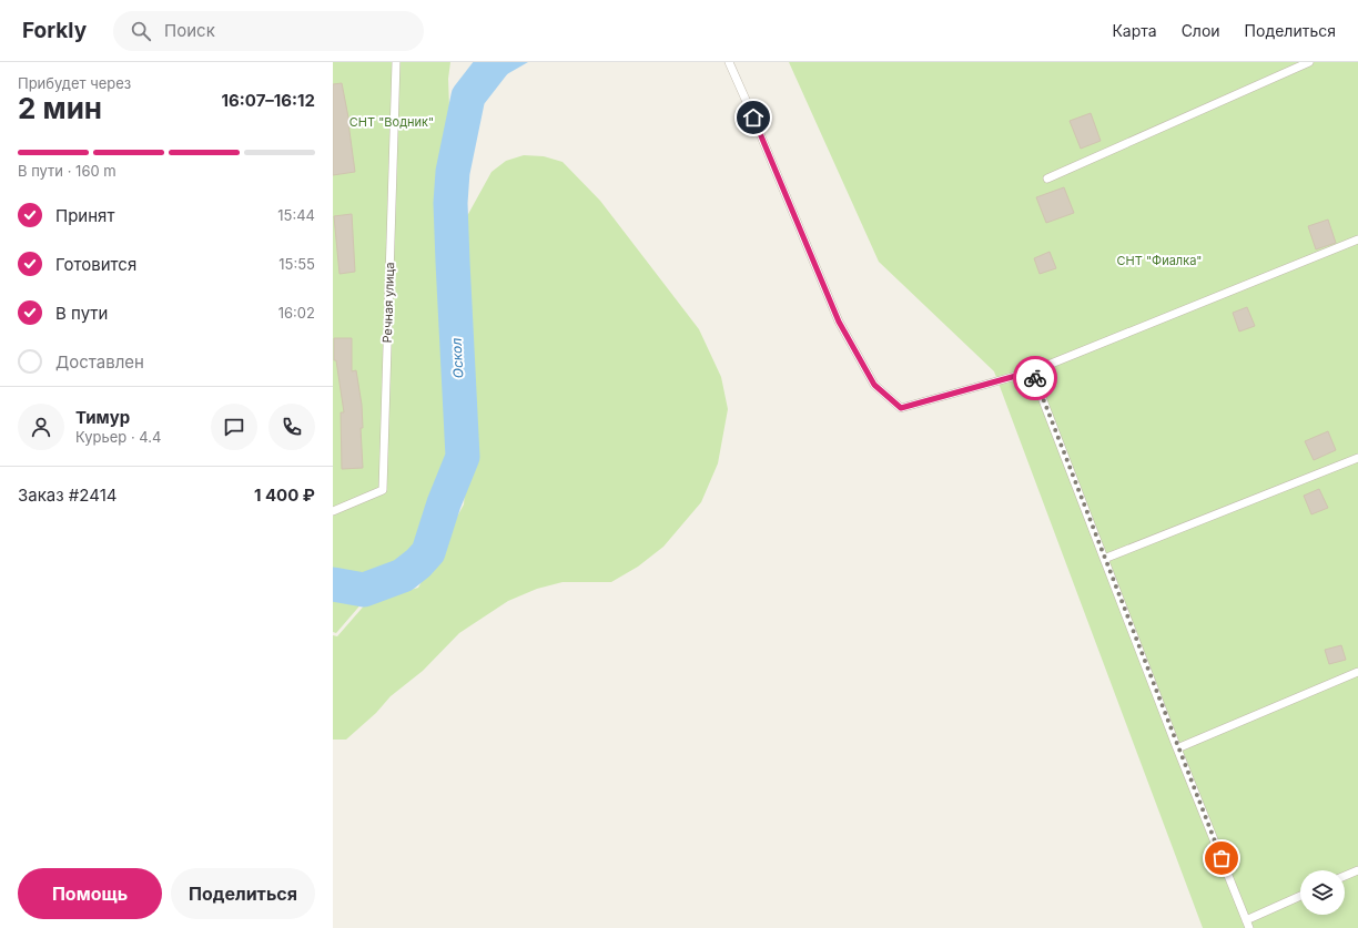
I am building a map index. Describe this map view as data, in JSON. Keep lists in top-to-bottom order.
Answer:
{
  "streets": {
    "lane": ["Речная улица"]
  },
  "water": ["Оскол"],
  "parks": ["СНТ \"Водник\"", "СНТ \"Фиалка\""],
  "page": {
    "header": "Forkly",
    "search": "Поиск",
    "nav": ["Карта", "Слои", "Поделиться"],
    "heading": ["2 мин", "Прибудет через", "16:07–16:12"],
    "panel": [
      "Тимур",
      "Курьер · 4.4",
      "Заказ #2414",
      "1 400 ₽"
    ],
    "bar": "В пути · 160 m",
    "list": [
      ["Принят", "15:44"],
      ["Готовится", "15:55"],
      ["В пути", "16:02"],
      "Доставлен"
    ],
    "buttons": ["Помощь", "Поделиться"]
  }
}
